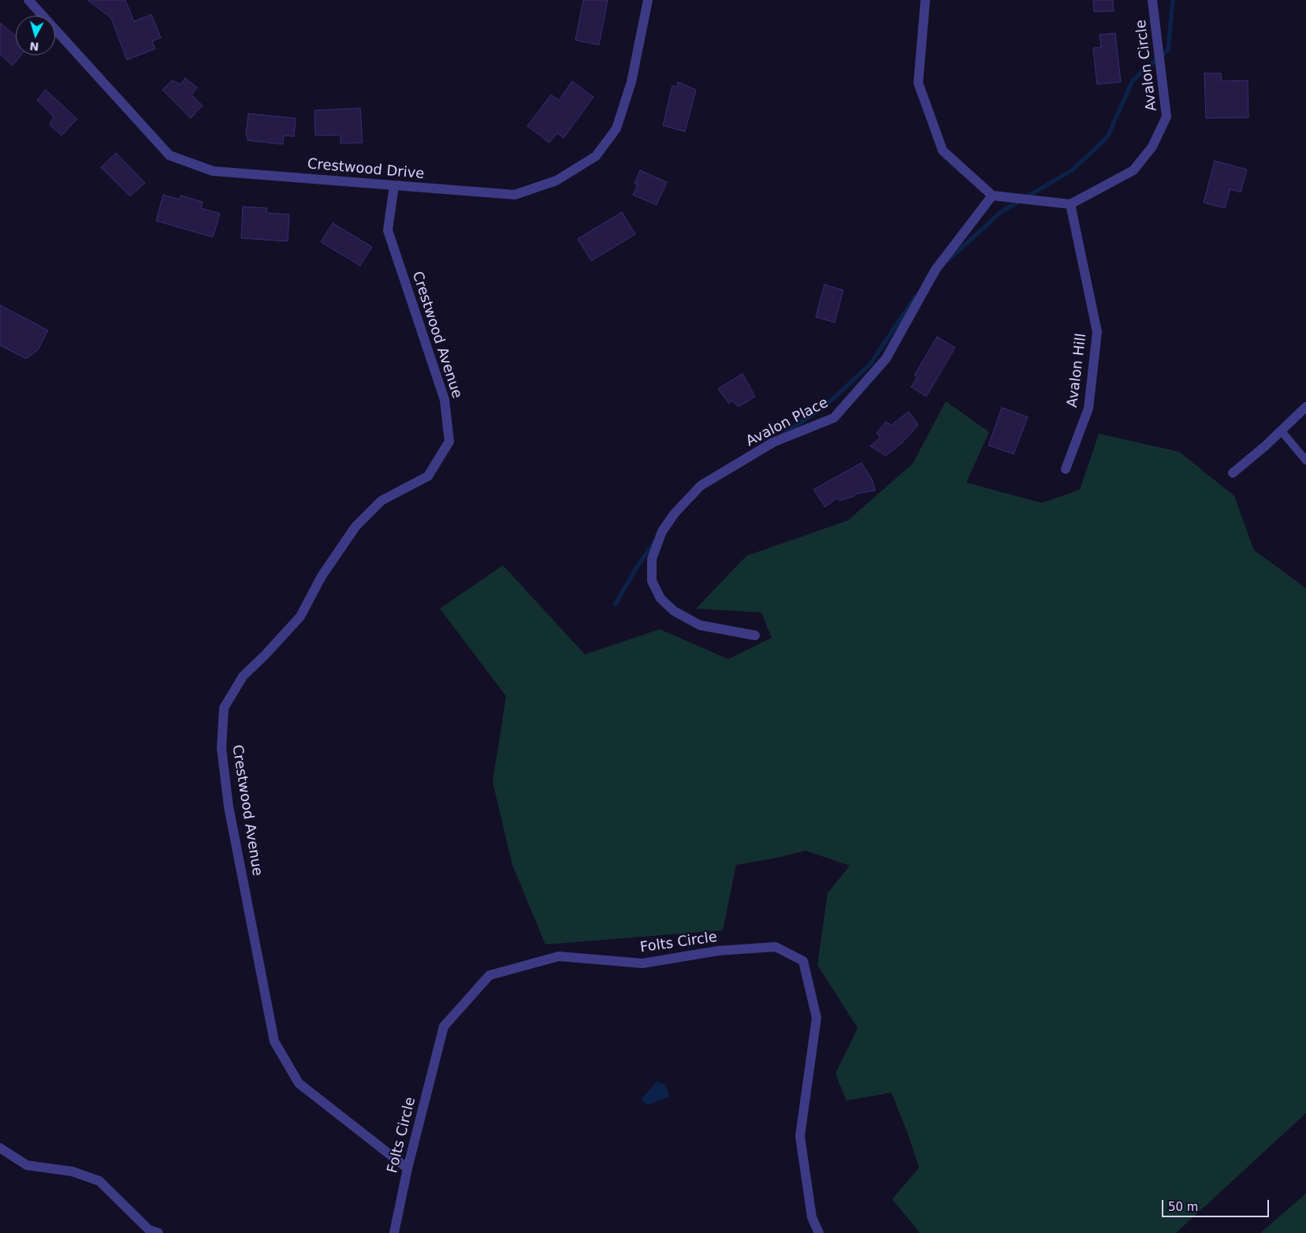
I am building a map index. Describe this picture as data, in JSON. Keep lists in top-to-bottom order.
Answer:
{
  "streets": {
    "street": [
      "Avalon Circle",
      "Crestwood Drive",
      "Crestwood Avenue",
      "Avalon Hill",
      "Avalon Place",
      "Folts Circle"
    ]
  },
  "crossings": [
    ["Avalon Circle", "Avalon Hill"],
    ["Crestwood Drive", "Crestwood Avenue"],
    ["Crestwood Avenue", "Folts Circle"]
  ],
  "scale_bar": "50 m",
  "north": "bottom"
}
